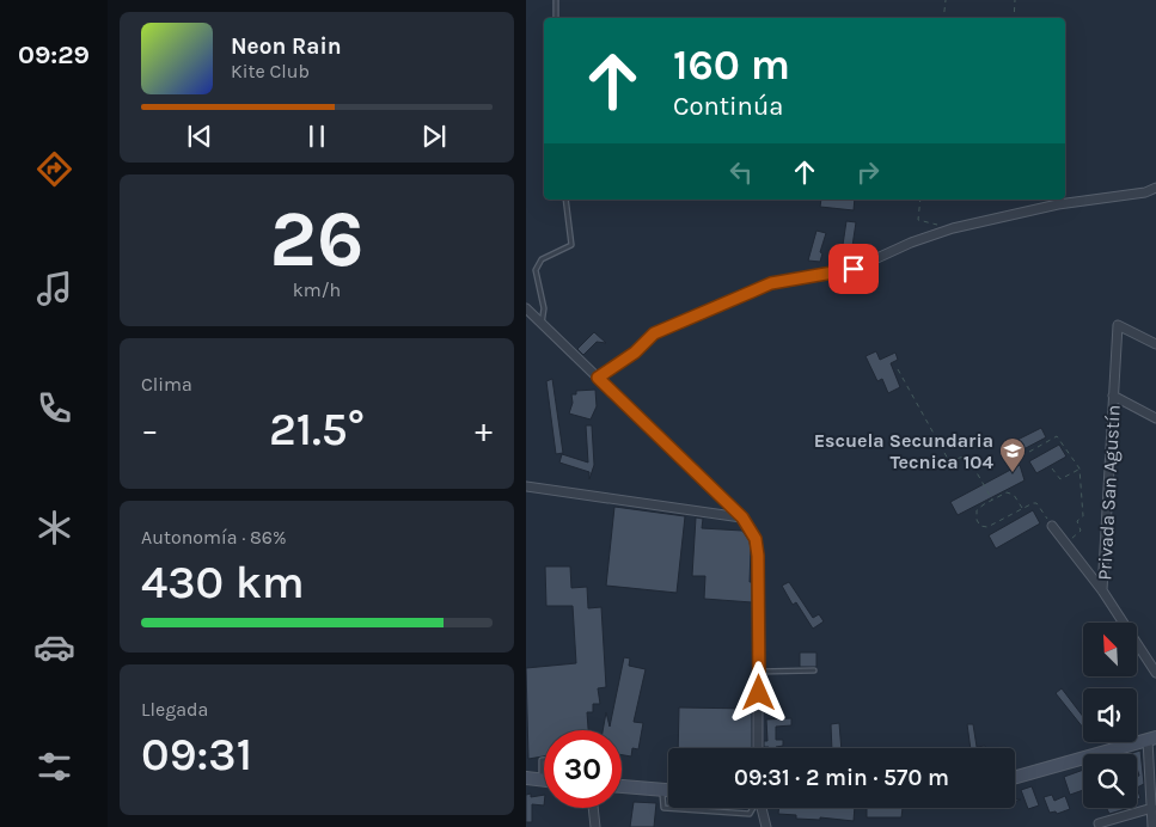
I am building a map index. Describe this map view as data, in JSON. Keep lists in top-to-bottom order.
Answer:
{
  "streets": {
    "street": ["Privada San Agustín"]
  },
  "places": {
    "school or university": ["Escuela Secundaria Tecnica 104"]
  },
  "north": "top left",
  "page": {
    "tabs": "09:29",
    "turn": ["160 m", "Continúa"],
    "song": ["Neon Rain", "Kite Club"],
    "tile": [
      ["26", "km/h"],
      "Clima",
      ["Autonomía · 86%", "430 km"],
      ["Llegada", "09:31"]
    ],
    "heat": ["−", "21.5°", "+"],
    "limit": "30",
    "trip": "09:31 · 2 min · 570 m"
  }
}
